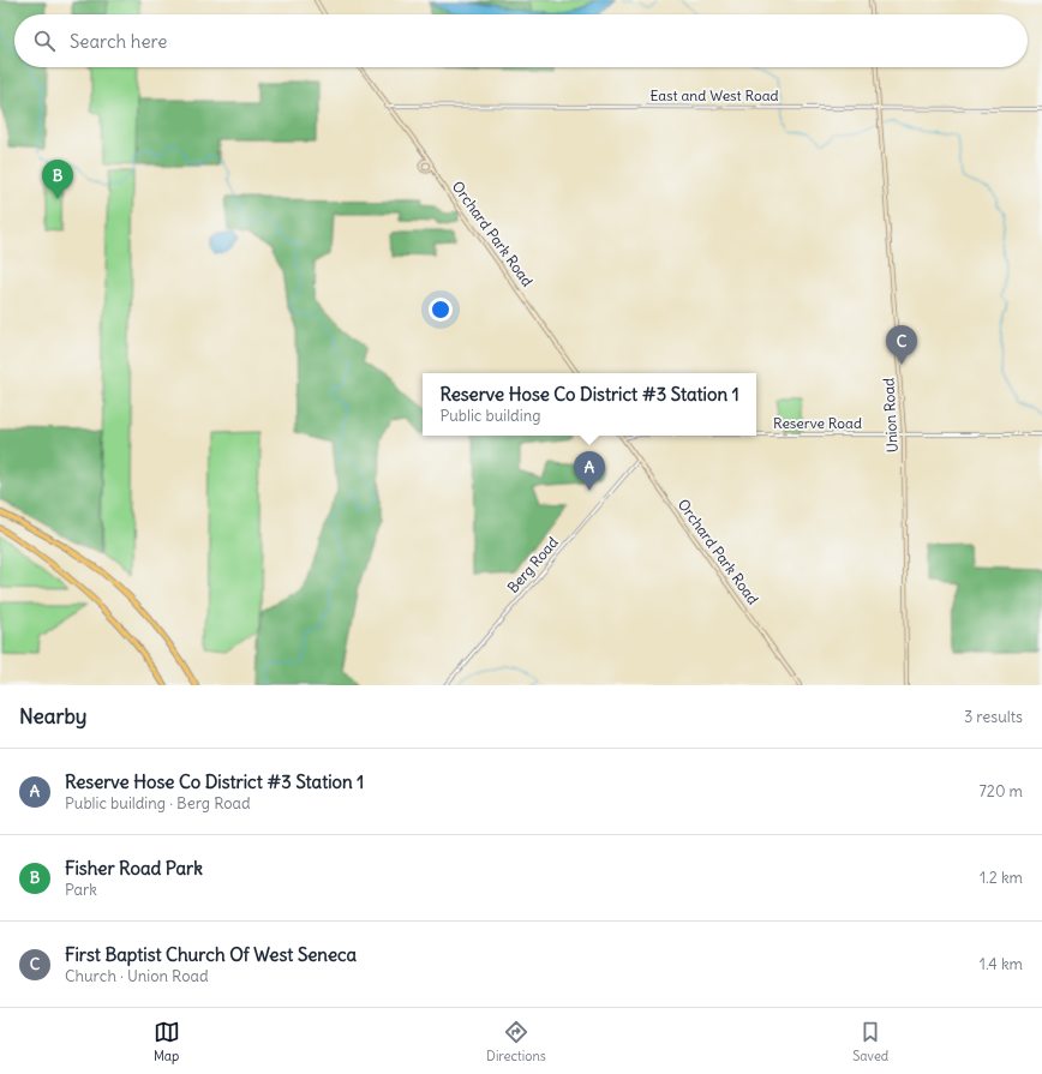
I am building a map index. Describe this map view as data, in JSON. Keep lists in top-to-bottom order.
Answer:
{
  "streets": {
    "main road": ["Orchard Park Road", "Union Road"],
    "street": ["East and West Road", "Reserve Road", "Berg Road"]
  },
  "crossings": [
    ["East and West Road", "Union Road"],
    ["Orchard Park Road", "Reserve Road"],
    ["Orchard Park Road", "Berg Road"],
    ["Union Road", "Reserve Road"]
  ],
  "page": {
    "search": "Search here",
    "pins": ["B", "C", "A"],
    "popup": ["Reserve Hose Co District #3 Station 1", "Public building"],
    "heading": ["Nearby", "3 results"],
    "list": [
      {
        "mark": "A",
        "name": "Reserve Hose Co District #3 Station 1",
        "note": "Public building · Berg Road",
        "value": "720 m"
      },
      {
        "mark": "B",
        "name": "Fisher Road Park",
        "note": "Park",
        "value": "1.2 km"
      },
      {
        "mark": "C",
        "name": "First Baptist Church Of West Seneca",
        "note": "Church · Union Road",
        "value": "1.4 km"
      }
    ],
    "nav": ["Map", "Directions", "Saved"]
  }
}
